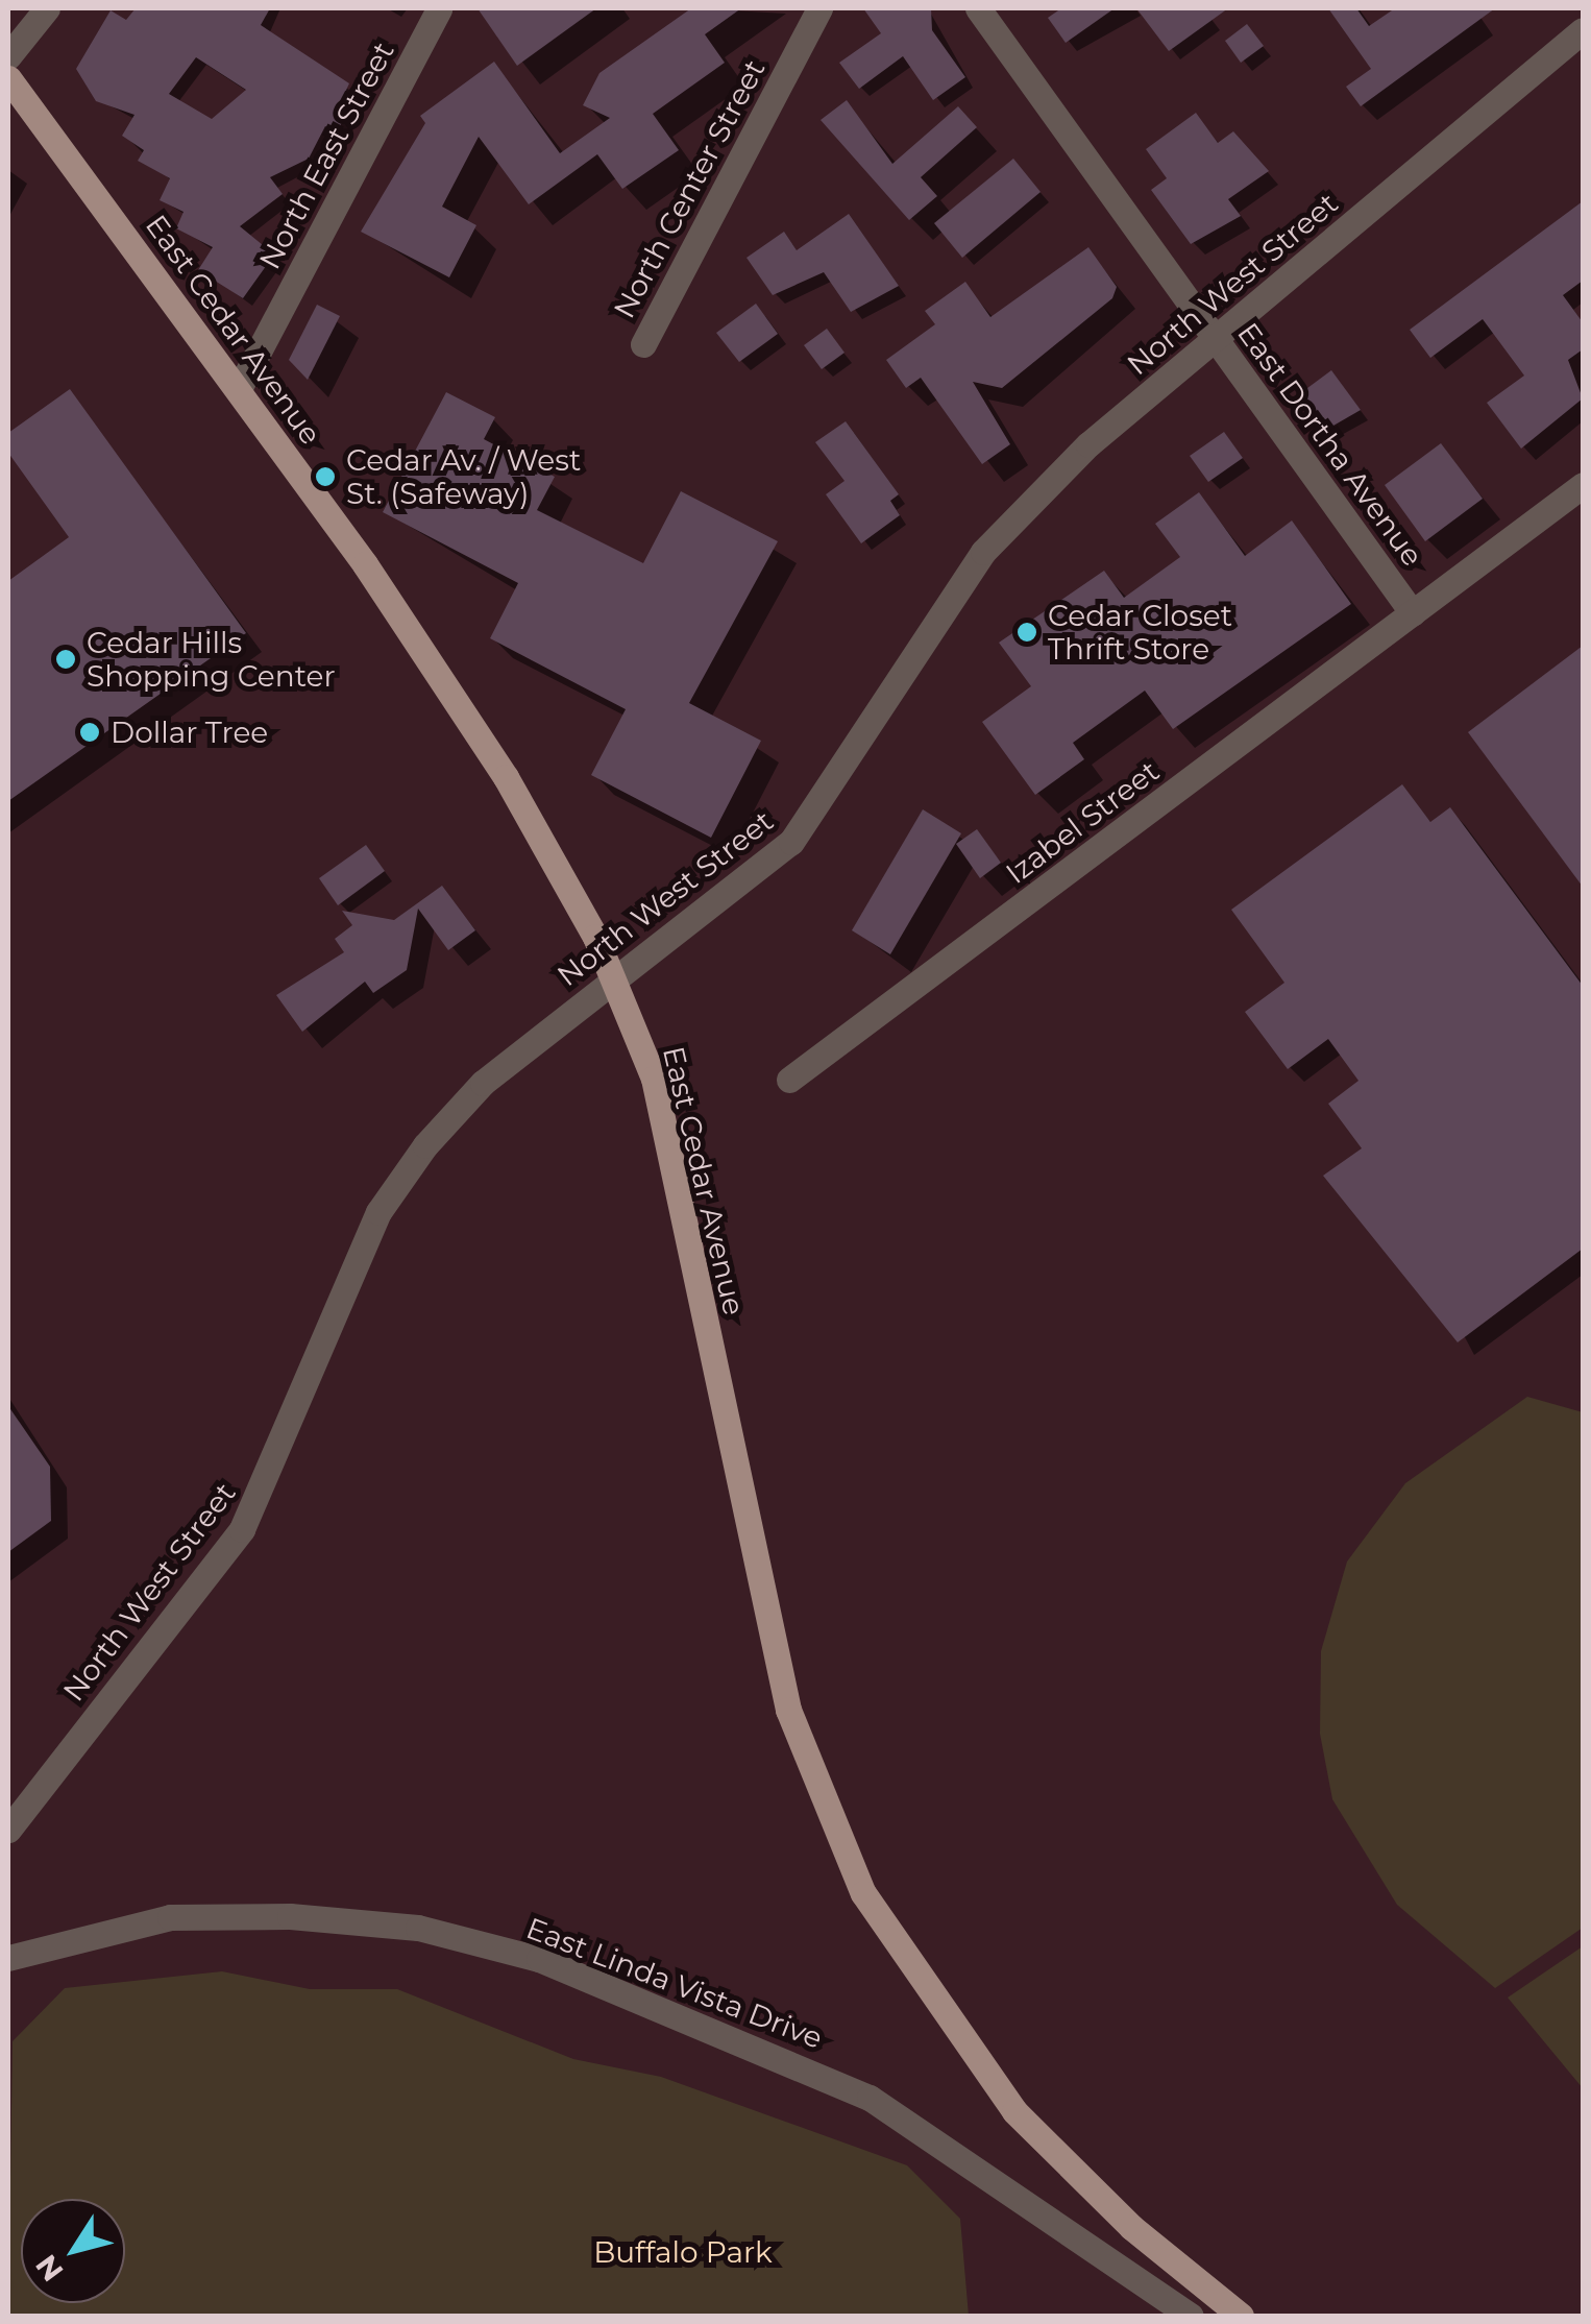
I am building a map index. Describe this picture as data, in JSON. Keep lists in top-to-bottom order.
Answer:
{
  "streets": {
    "main road": ["East Cedar Avenue"],
    "street": [
      "North East Street",
      "North Center Street",
      "North West Street",
      "East Dortha Avenue",
      "Izabel Street",
      "East Linda Vista Drive"
    ]
  },
  "crossings": [
    ["North East Street", "East Cedar Avenue"],
    ["North West Street", "East Cedar Avenue"],
    ["North West Street", "East Dortha Avenue"],
    ["East Dortha Avenue", "Izabel Street"]
  ],
  "parks": ["Buffalo Park"],
  "places": [
    "Cedar Av. / West St. (Safeway)",
    "Cedar Closet Thrift Store",
    "Cedar Hills Shopping Center",
    "Dollar Tree"
  ],
  "north": "bottom left"
}
